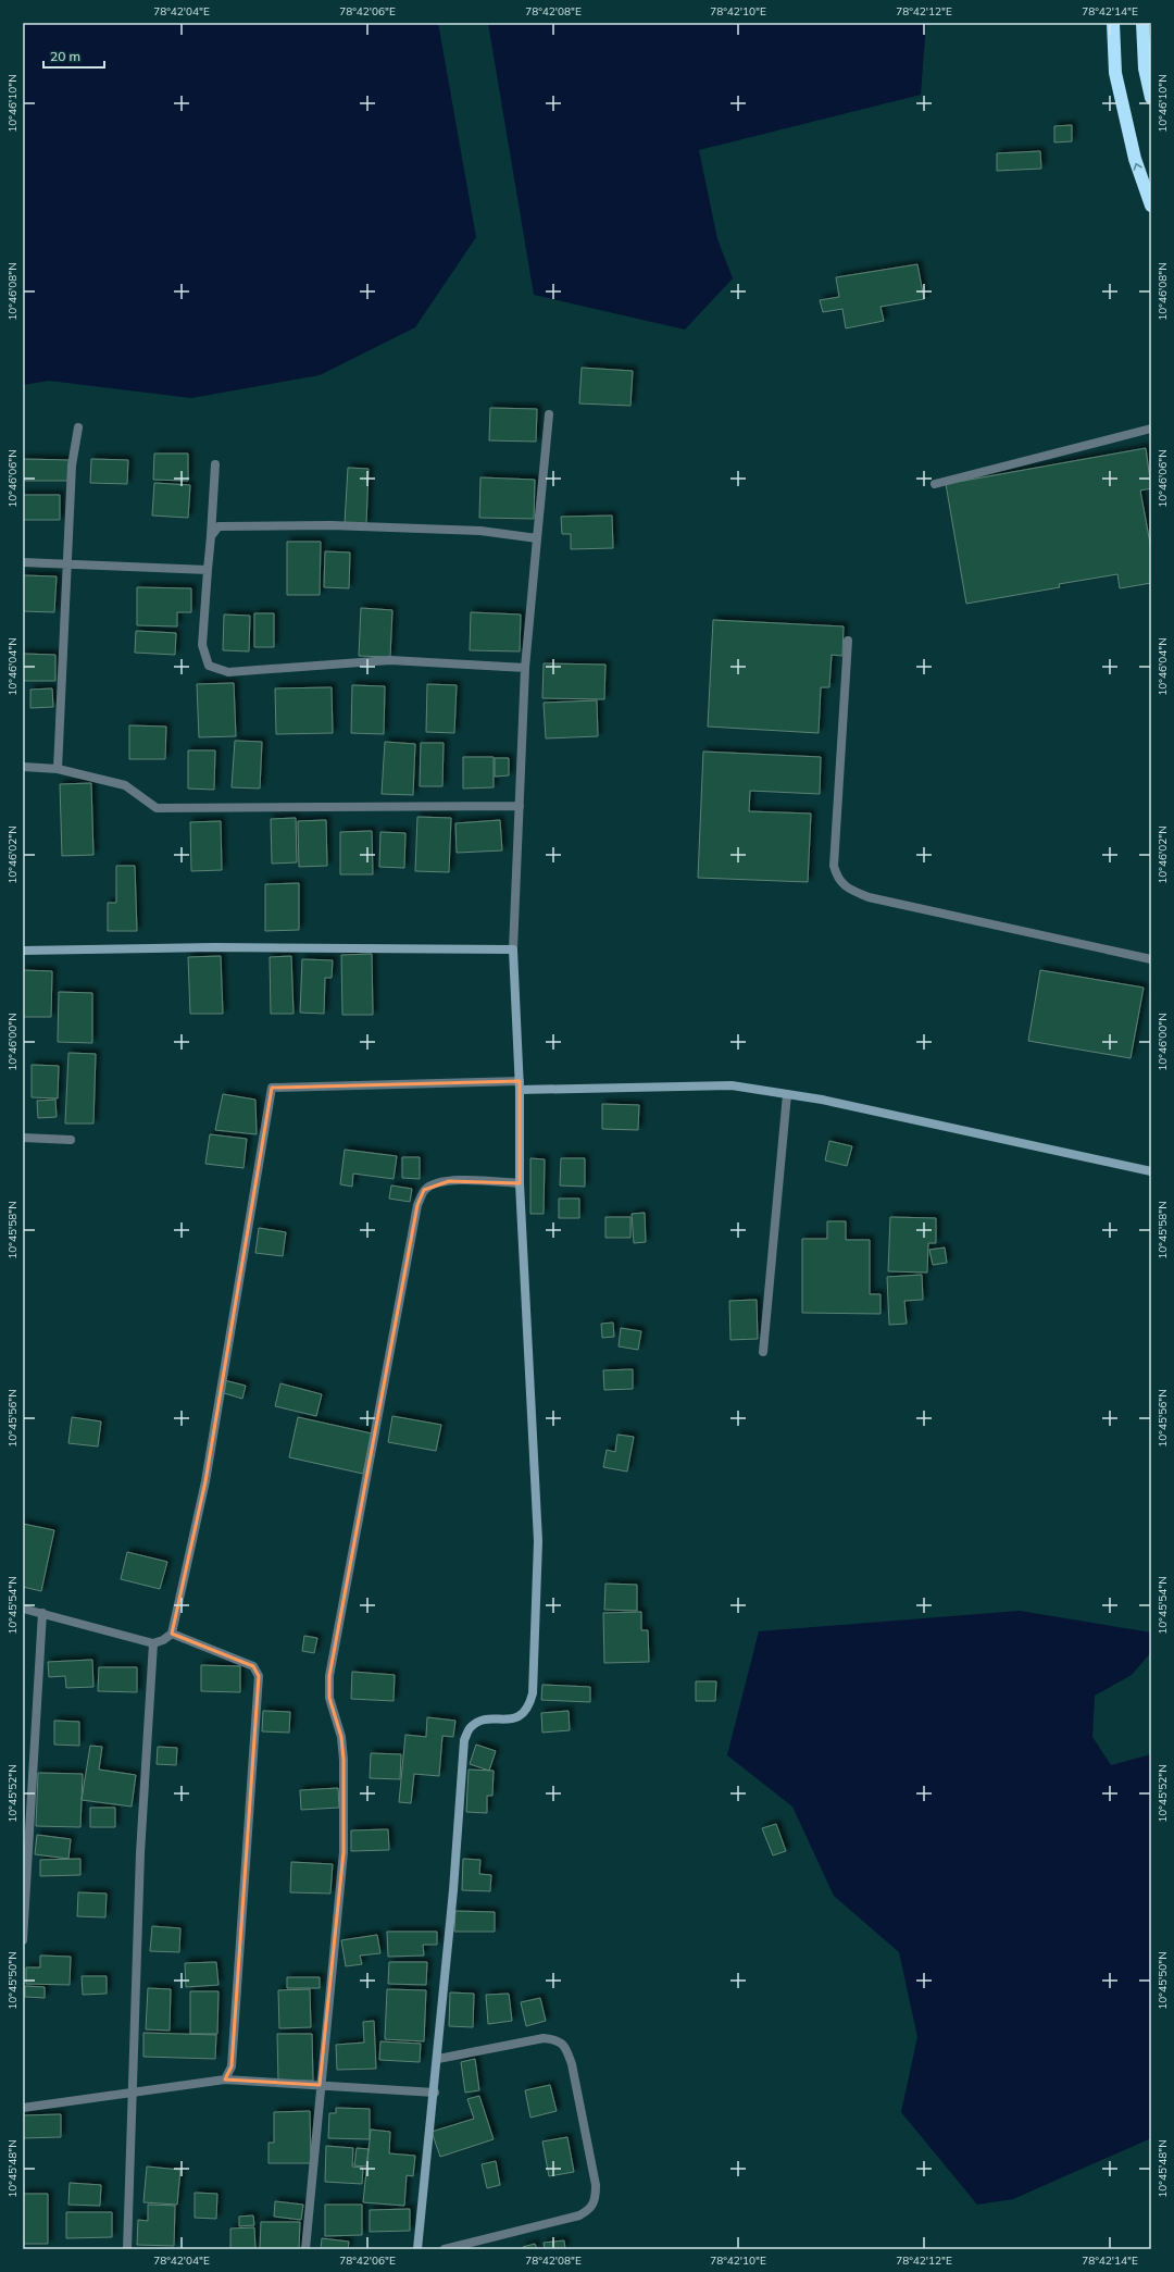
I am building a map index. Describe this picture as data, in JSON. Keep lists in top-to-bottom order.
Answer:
{
  "scale_bar": "20 m",
  "coordinates": [
    "78°42'04\"E",
    "78°42'06\"E",
    "78°42'08\"E",
    "78°42'10\"E",
    "78°42'12\"E",
    "78°42'14\"E",
    "10°46'10\"N",
    "10°46'08\"N",
    "10°46'06\"N",
    "10°46'04\"N",
    "10°46'02\"N",
    "10°46'00\"N",
    "10°45'58\"N",
    "10°45'56\"N",
    "10°45'54\"N",
    "10°45'52\"N",
    "10°45'50\"N",
    "10°45'48\"N"
  ]
}
